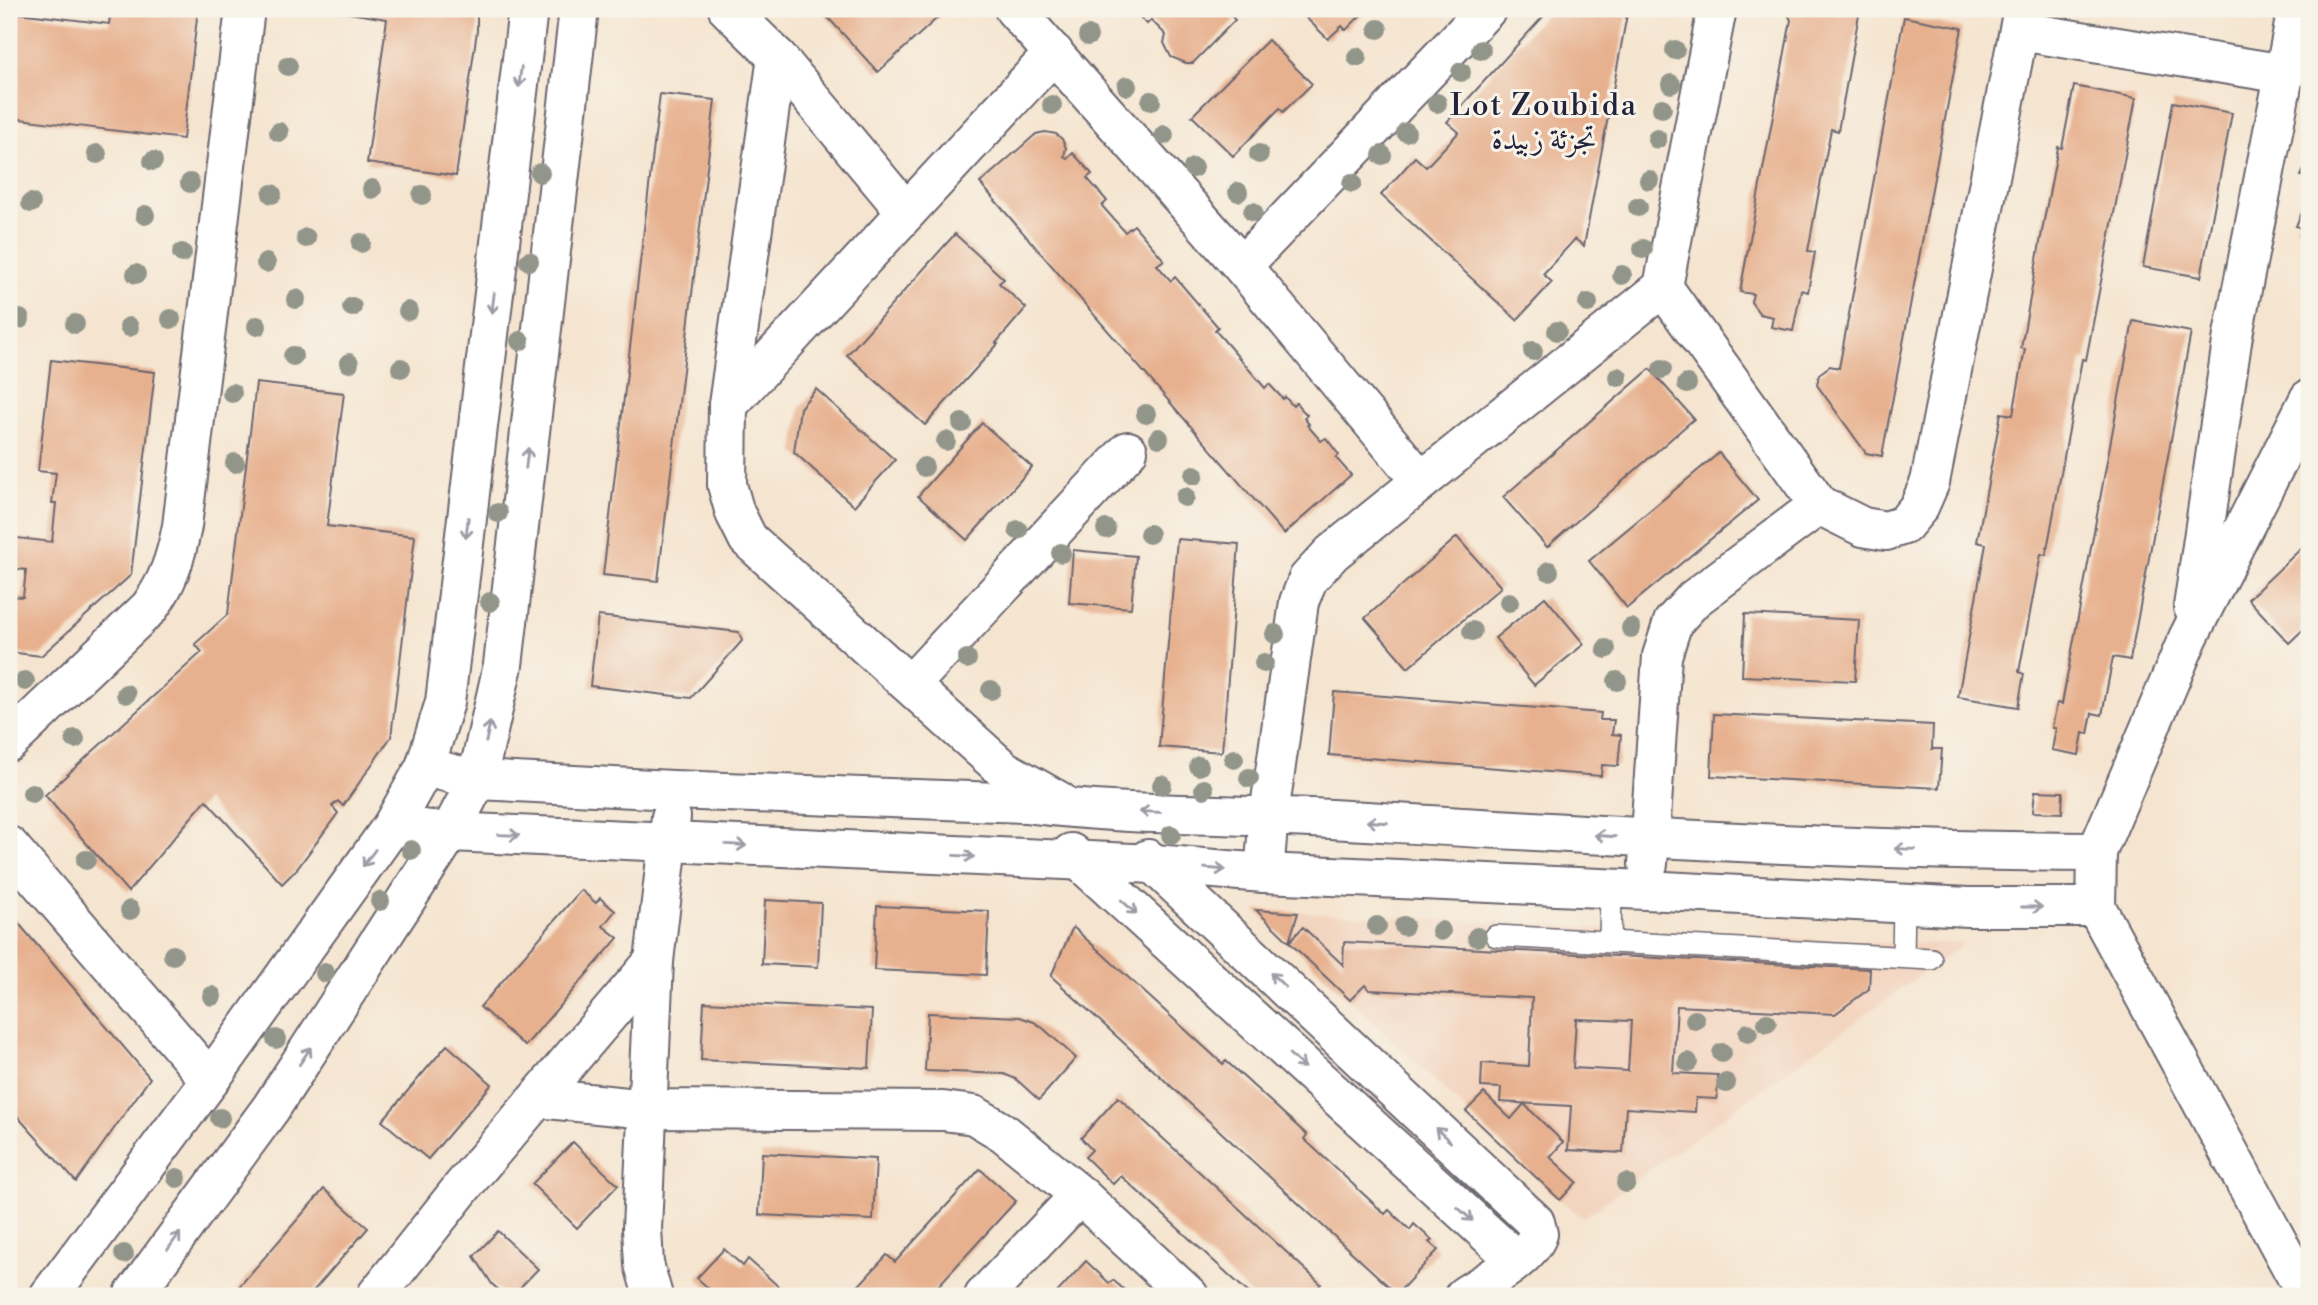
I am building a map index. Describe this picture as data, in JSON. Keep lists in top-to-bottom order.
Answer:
{
  "districts": ["Lot Zoubida تجزئة زبيدة"]
}
